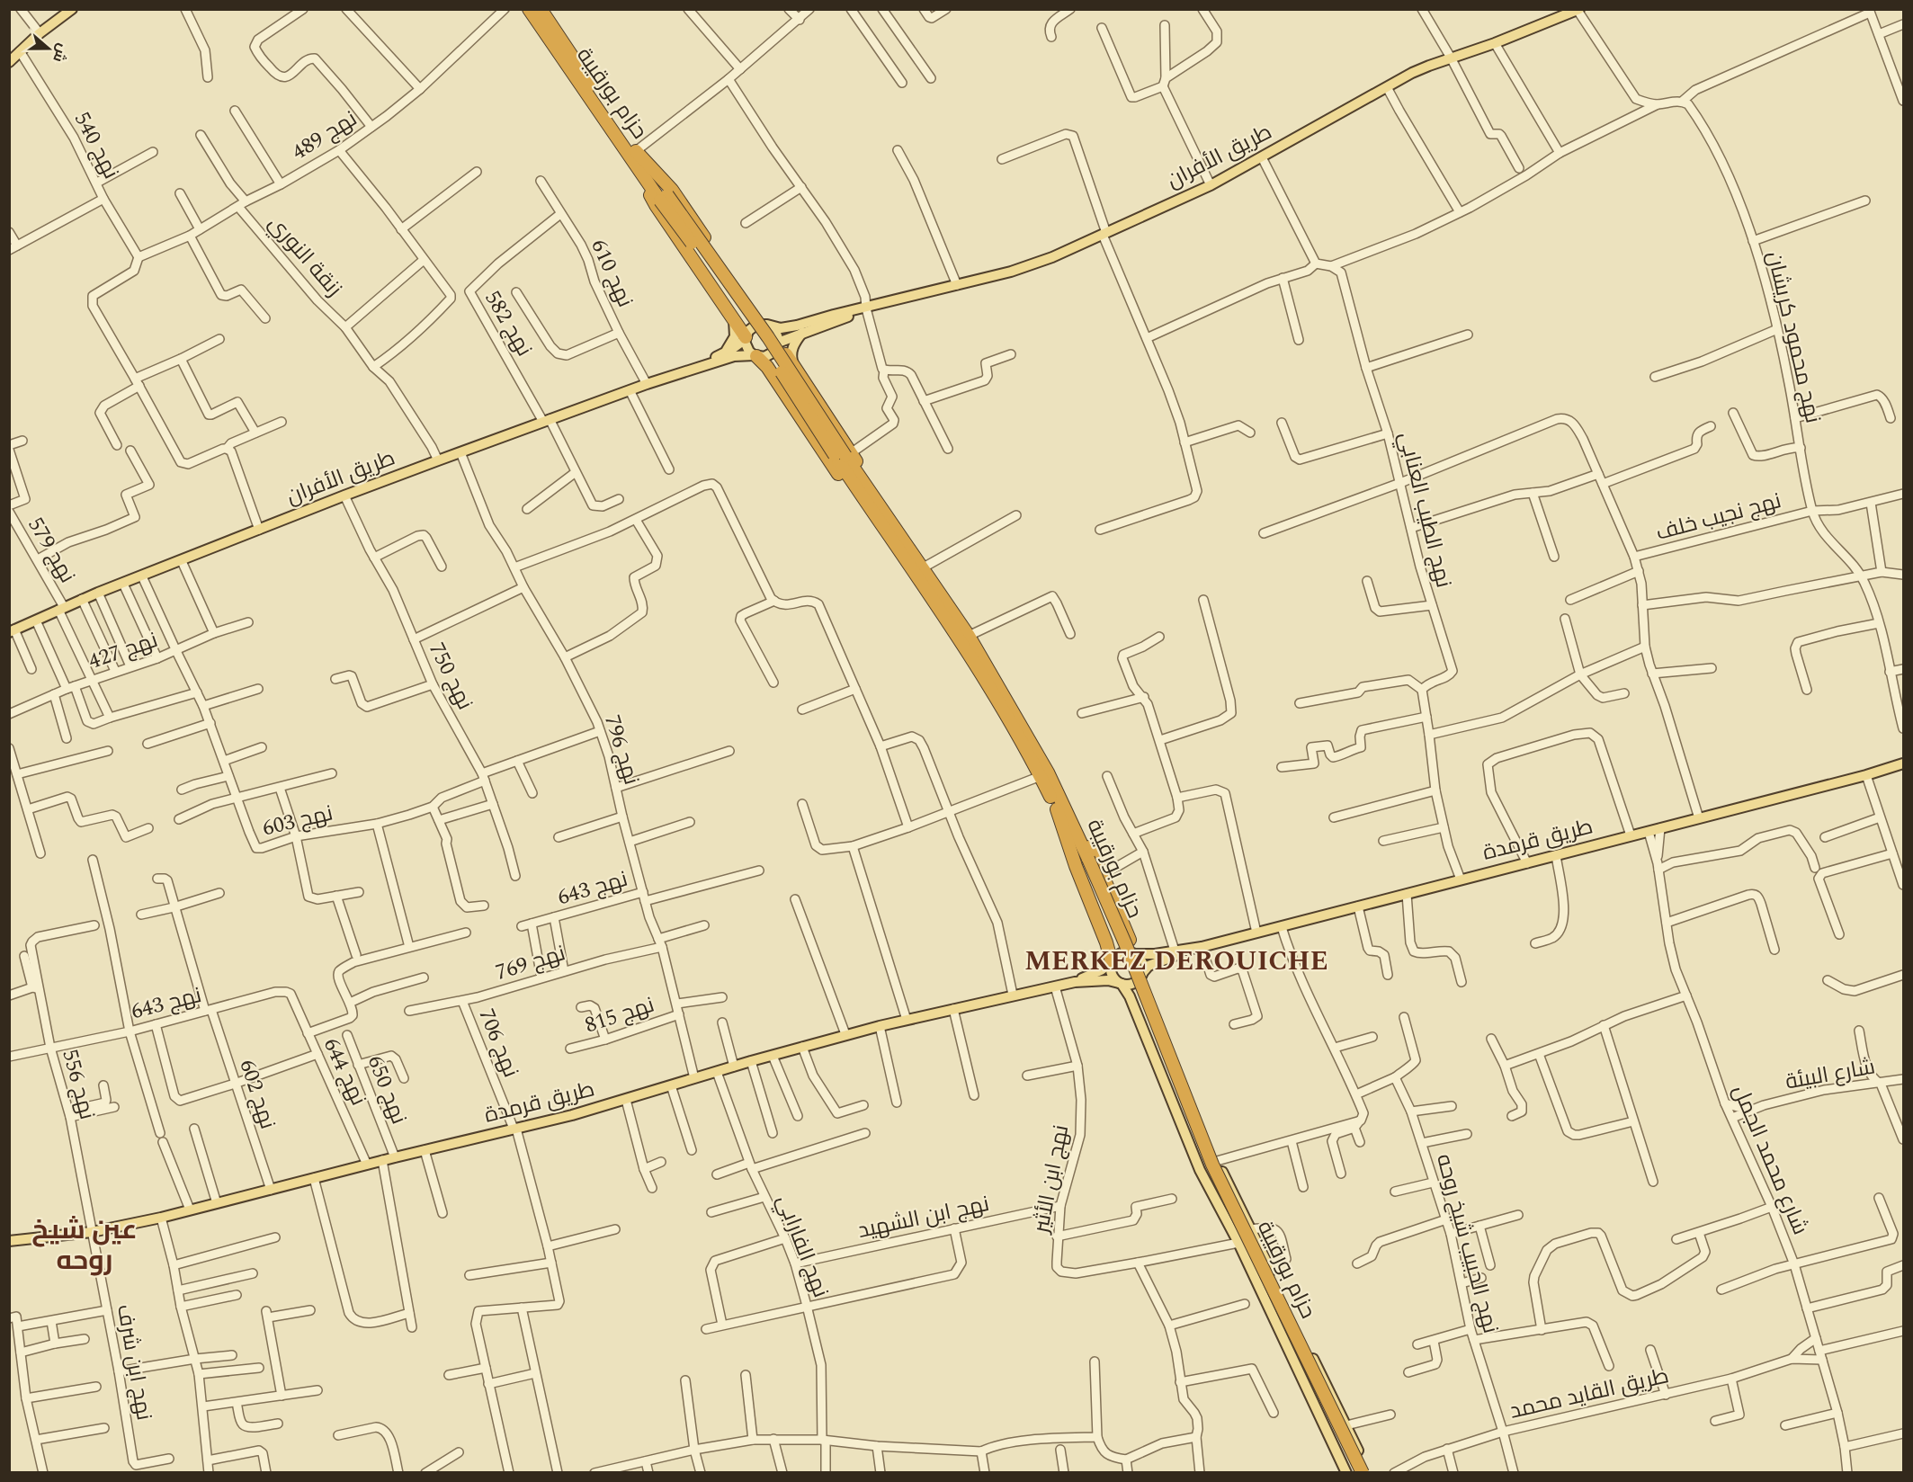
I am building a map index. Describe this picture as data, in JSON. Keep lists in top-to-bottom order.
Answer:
{
  "streets": {
    "highway": ["حزام بورقيبة"],
    "main road": ["طريق الأفران", "طريق قرمدة"],
    "street": [
      "نهج 489",
      "نهج 540",
      "زنقة النوري",
      "نهج 610",
      "نهج 582",
      "نهج محمود كريشان",
      "نهج الطيب العنابي",
      "نهج نجيب خلف",
      "نهج 579",
      "نهج 427",
      "نهج 750",
      "نهج 796",
      "نهج 603",
      "نهج 643",
      "نهج 769",
      "نهج 815",
      "نهج 706",
      "نهج 644",
      "شارع البيئة",
      "نهج 556",
      "نهج 650",
      "نهج 602",
      "شارع محمد الجمل",
      "نهج ابن الأثير",
      "نهج ابن الشهيد",
      "نهج الحبيب شيخ روحه",
      "نهج الفارابي",
      "نهج ابن شرف",
      "طريق القايد محمد"
    ]
  },
  "crossings": [
    ["حزام بورقيبة", "طريق قرمدة"],
    ["نهج 489", "نهج 540"],
    ["نهج 489", "زنقة النوري"],
    ["طريق الأفران", "زنقة النوري"],
    ["طريق الأفران", "نهج 610"],
    ["طريق الأفران", "نهج 582"],
    ["طريق الأفران", "نهج 579"],
    ["طريق الأفران", "نهج 750"],
    ["طريق الأفران", "نهج 796"],
    ["طريق الأفران", "نهج 603"],
    ["نهج 610", "نهج 582"],
    ["نهج محمود كريشان", "نهج نجيب خلف"],
    ["نهج 579", "نهج 427"],
    ["نهج 427", "نهج 603"],
    ["نهج 750", "نهج 603"],
    ["نهج 796", "نهج 603"],
    ["نهج 796", "طريق قرمدة"],
    ["نهج 796", "نهج 643"],
    ["نهج 796", "نهج 769"],
    ["نهج 796", "نهج 815"],
    ["طريق قرمدة", "نهج 706"],
    ["طريق قرمدة", "نهج 644"],
    ["طريق قرمدة", "نهج 556"],
    ["طريق قرمدة", "نهج 650"],
    ["طريق قرمدة", "نهج 602"],
    ["طريق قرمدة", "شارع محمد الجمل"],
    ["طريق قرمدة", "نهج ابن الأثير"],
    ["طريق قرمدة", "نهج الفارابي"],
    ["طريق قرمدة", "نهج ابن شرف"],
    ["نهج 643", "نهج 644"],
    ["نهج 643", "نهج 556"],
    ["نهج 643", "نهج 602"],
    ["نهج 769", "نهج 706"],
    ["شارع البيئة", "شارع محمد الجمل"],
    ["نهج 556", "نهج ابن شرف"],
    ["شارع محمد الجمل", "طريق القايد محمد"],
    ["نهج ابن الأثير", "نهج ابن الشهيد"],
    ["نهج ابن الشهيد", "نهج الفارابي"],
    ["نهج الحبيب شيخ روحه", "طريق القايد محمد"]
  ],
  "districts": ["MERKEZ DEROUICHE", "عين شيخ روحه"],
  "north": "right"
}
